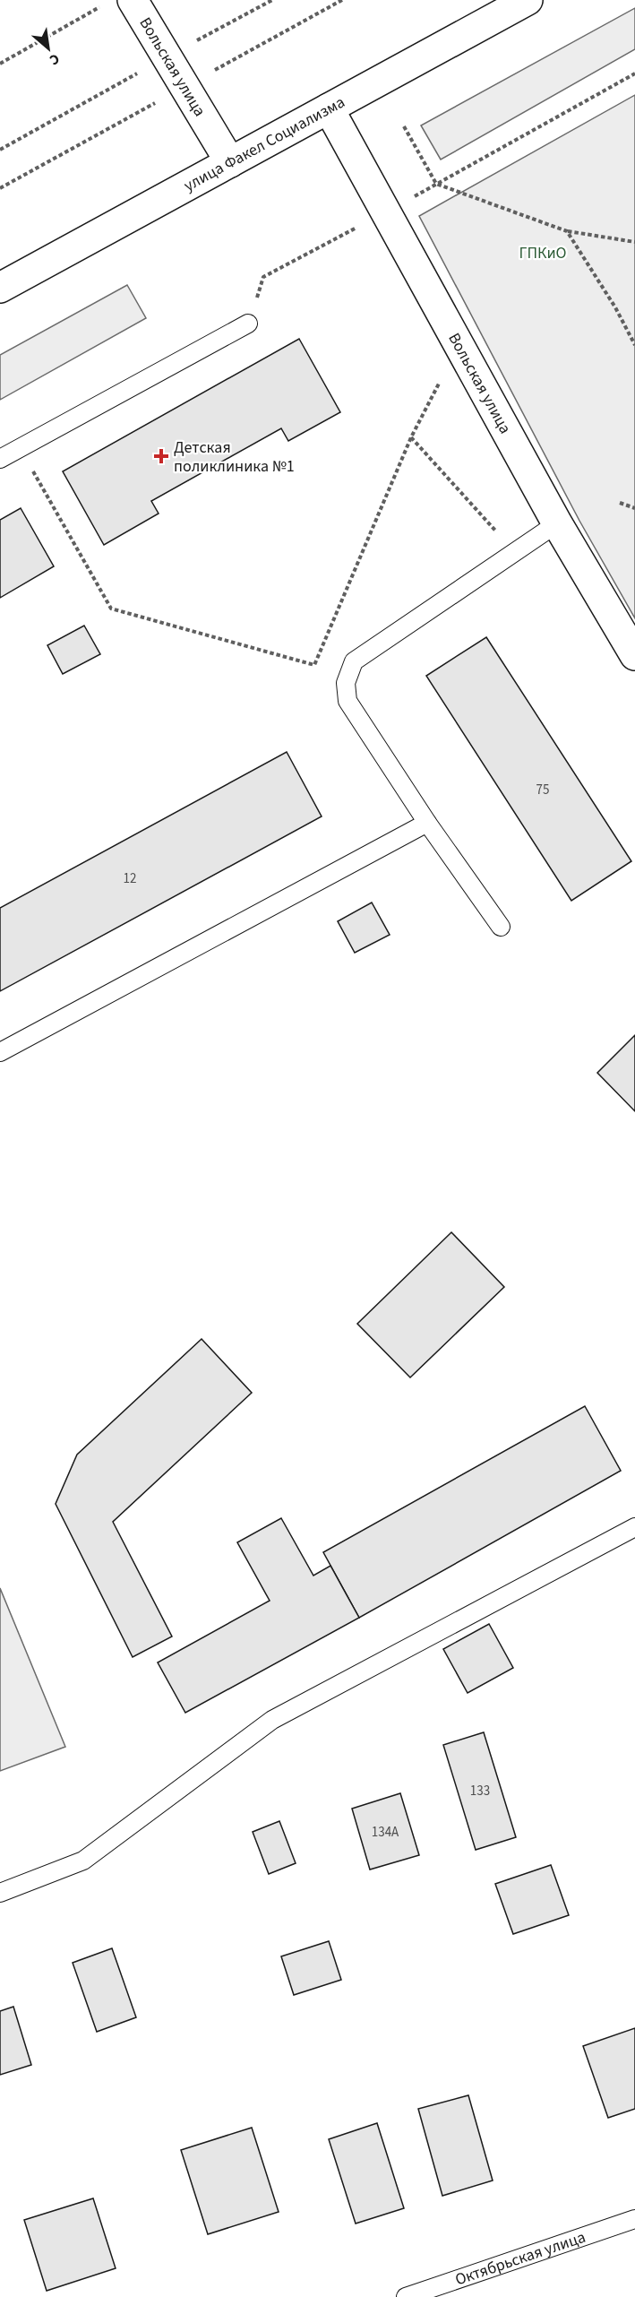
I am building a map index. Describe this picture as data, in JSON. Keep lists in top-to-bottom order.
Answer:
{
  "streets": {
    "street": ["Вольская улица", "улица Факел Социализма"],
    "lane": ["Октябрьская улица"]
  },
  "crossings": [
    ["Вольская улица", "улица Факел Социализма"]
  ],
  "parks": ["ГПКиО"],
  "places": {
    "health": ["Детская поликлиника №1"]
  },
  "house_numbers": [
    "75",
    "12",
    "133",
    "134А"
  ],
  "north": "bottom right"
}
